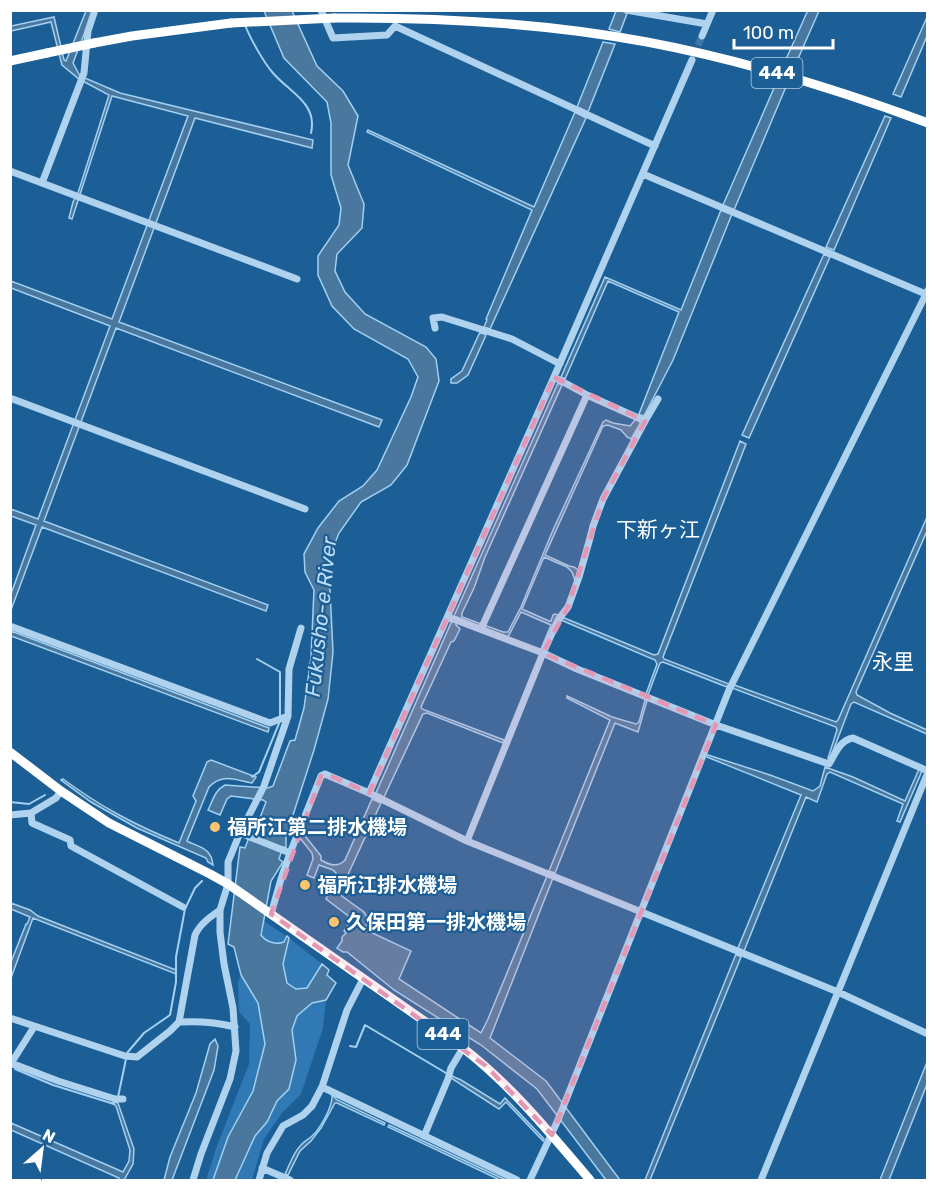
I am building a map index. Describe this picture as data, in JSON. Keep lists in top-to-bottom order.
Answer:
{
  "streets": {
    "highway": ["444"]
  },
  "districts": ["下新ヶ江", "永里"],
  "water": ["Fukusho-e River"],
  "places": ["福所江第二排水機場", "福所江排水機場", "久保田第一排水機場"],
  "scale_bar": "100 m",
  "north": "top right"
}
